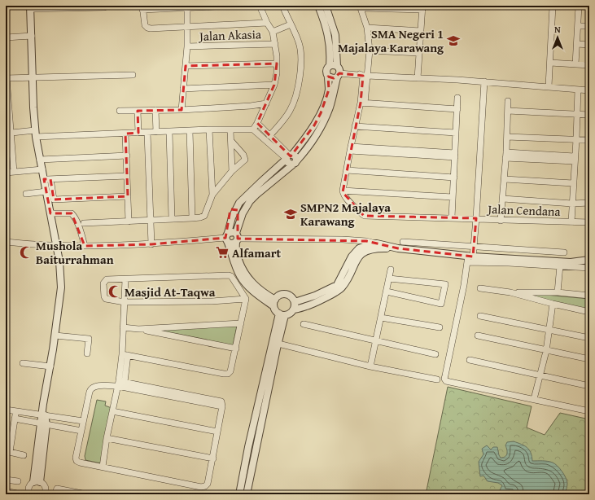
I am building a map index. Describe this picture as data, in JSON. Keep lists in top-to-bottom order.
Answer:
{
  "streets": {
    "street": ["Jalan Akasia", "Jalan Cendana"]
  },
  "places": {
    "school or university": ["SMA Negeri 1 Majalaya Karawang", "SMPN2 Majalaya Karawang"],
    "mosque": ["Mushola Baiturrahman", "Masjid At-Taqwa"],
    "supermarket": ["Alfamart"]
  },
  "north": "top"
}
